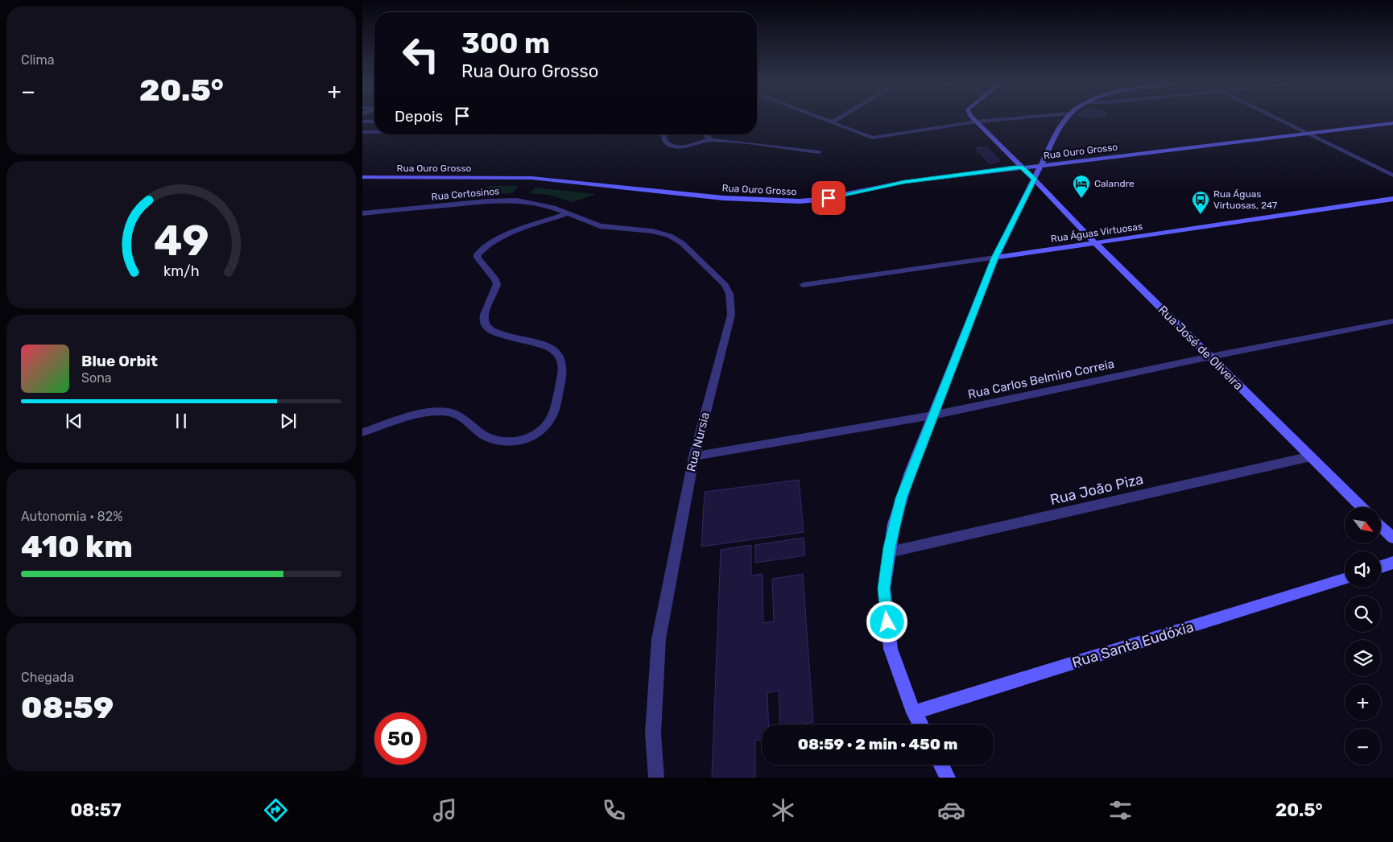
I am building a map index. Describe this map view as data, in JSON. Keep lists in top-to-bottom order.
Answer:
{
  "streets": {
    "street": [
      "Rua Ouro Grosso",
      "Rua Certosinos",
      "Rua Águas Virtuosas",
      "Rua José de Oliveira",
      "Rua Carlos Belmiro Correia",
      "Rua Nursia",
      "Rua João Piza",
      "Rua Santa Eudóxia"
    ]
  },
  "crossings": [
    ["Rua Ouro Grosso", "Rua José de Oliveira"],
    ["Rua Certosinos", "Rua Nursia"],
    ["Rua Águas Virtuosas", "Rua José de Oliveira"],
    ["Rua José de Oliveira", "Rua Carlos Belmiro Correia"],
    ["Rua José de Oliveira", "Rua João Piza"],
    ["Rua Carlos Belmiro Correia", "Rua Nursia"]
  ],
  "places": {
    "hotel": ["Calandre"],
    "bus stop": ["Rua Águas Virtuosas, 247"]
  },
  "north": "bottom right",
  "page": {
    "tile": [
      "Clima",
      ["Autonomia · 82%", "410 km"],
      ["Chegada", "08:59"]
    ],
    "turn": ["300 m", "Rua Ouro Grosso"],
    "heat": ["−", "20.5°", "+"],
    "then": "Depois",
    "song": ["Blue Orbit", "Sona"],
    "map_buttons": ["+", "−"],
    "limit": "50",
    "trip": "08:59 · 2 min · 450 m",
    "tabs": ["08:57", "20.5°"],
    "gauge": ["49", "km/h"]
  }
}
